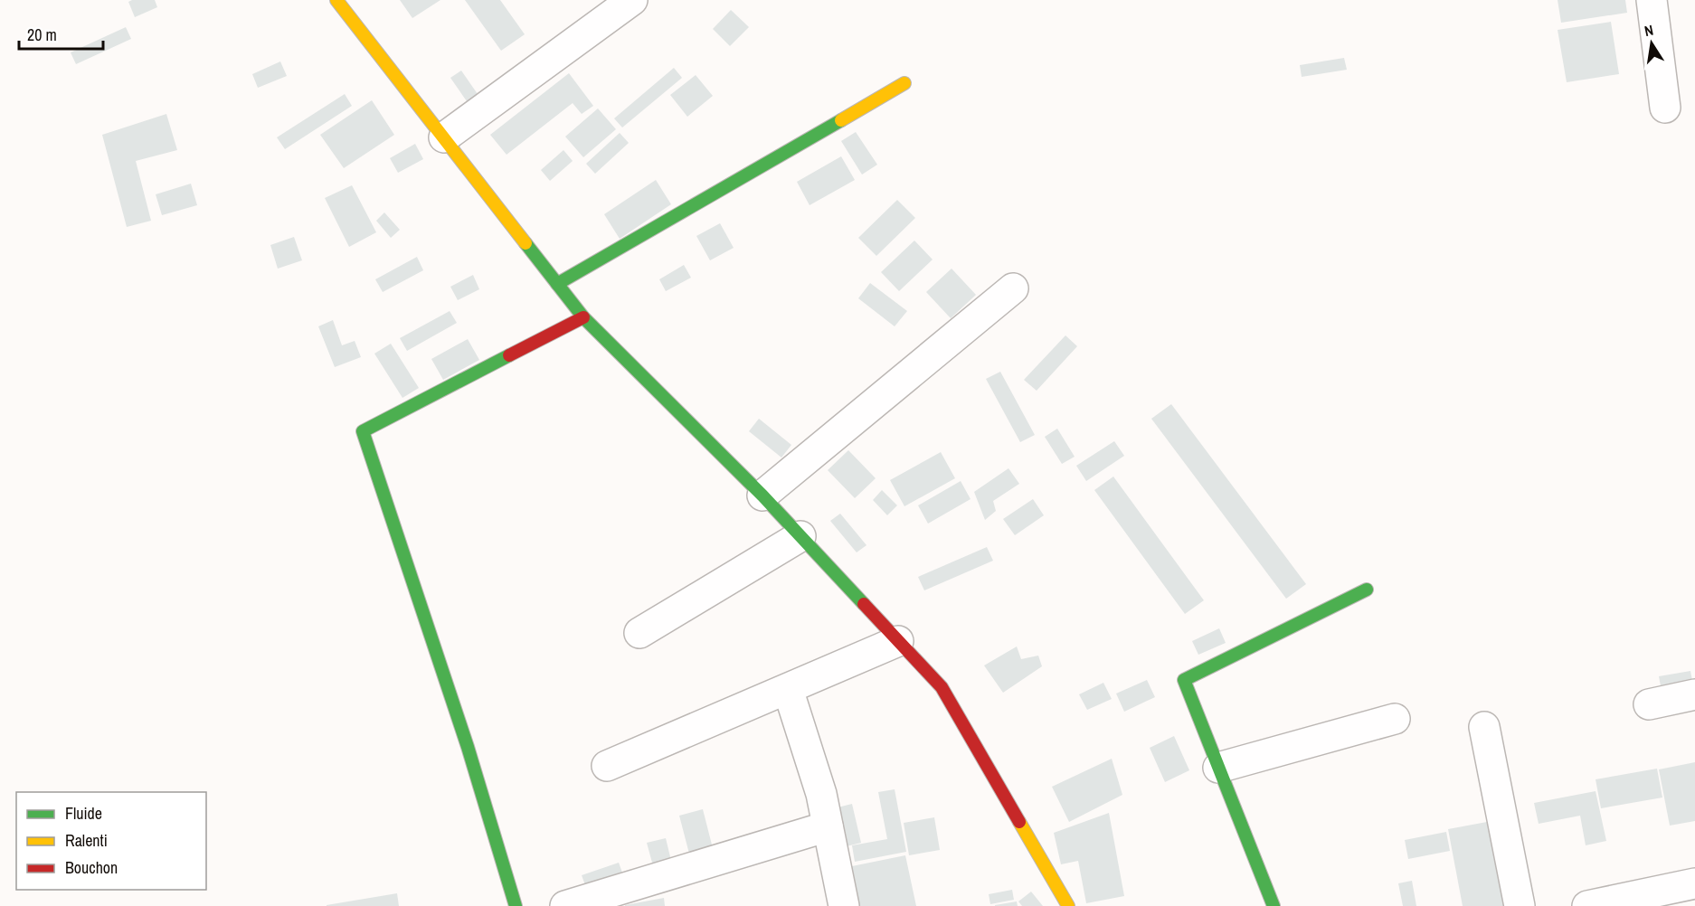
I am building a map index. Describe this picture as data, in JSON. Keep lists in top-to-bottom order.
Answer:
{
  "legend": ["Fluide", "Ralenti", "Bouchon"],
  "scale_bar": "20 m",
  "north": "top"
}
